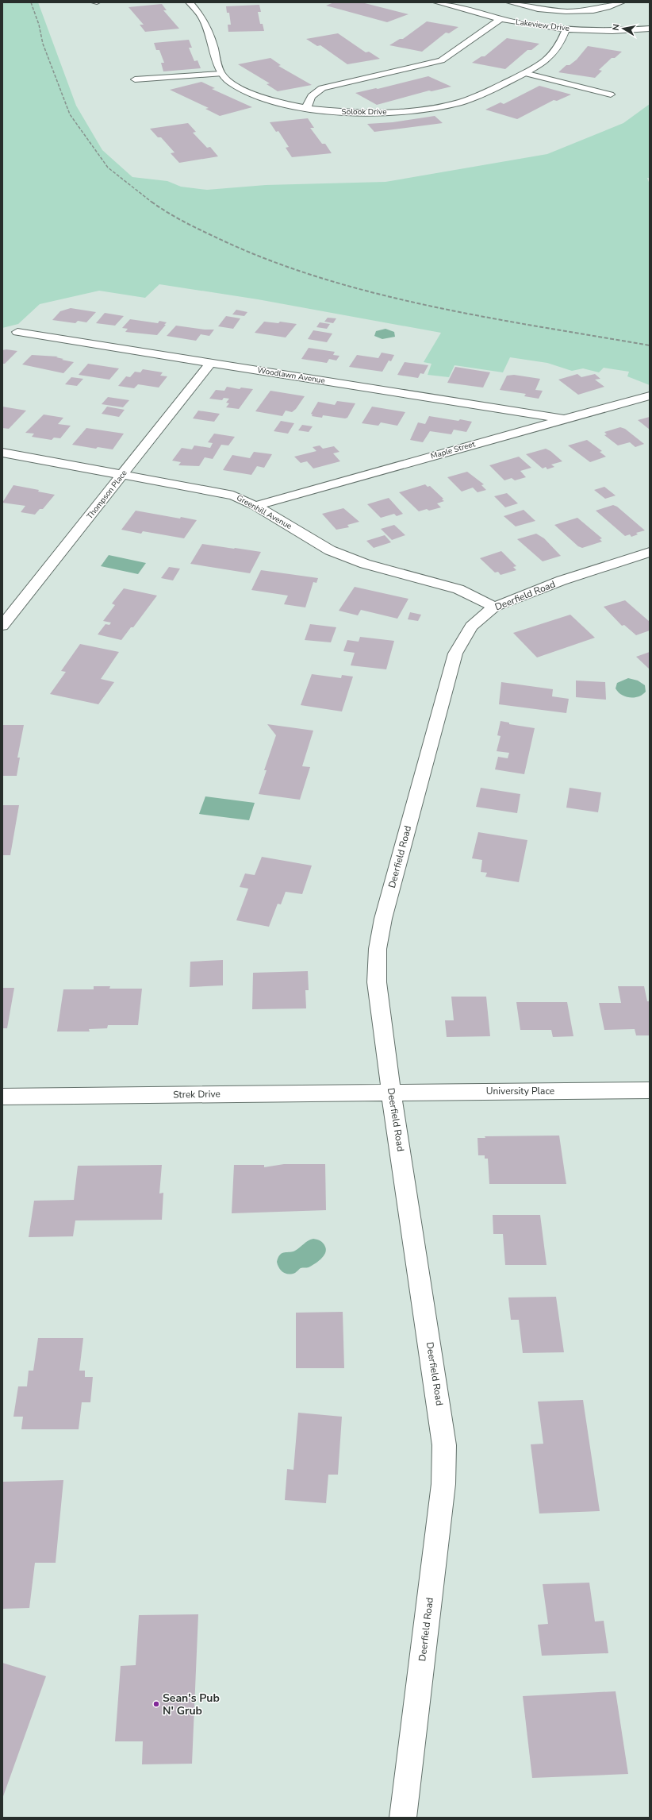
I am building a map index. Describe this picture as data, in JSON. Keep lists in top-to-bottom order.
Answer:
{
  "streets": {
    "street": [
      "Lakeview Drive",
      "Solook Drive",
      "Woodlawn Avenue",
      "Maple Street",
      "Thompson Place",
      "Greenhill Avenue",
      "Deerfield Road",
      "University Place",
      "Strek Drive"
    ]
  },
  "crossings": [
    ["Lakeview Drive", "Solook Drive"],
    ["Woodlawn Avenue", "Maple Street"],
    ["Woodlawn Avenue", "Thompson Place"],
    ["Maple Street", "Greenhill Avenue"],
    ["Thompson Place", "Greenhill Avenue"],
    ["Greenhill Avenue", "Deerfield Road"],
    ["Deerfield Road", "University Place"],
    ["Deerfield Road", "Strek Drive"],
    ["University Place", "Strek Drive"]
  ],
  "places": ["Sean's Pub N' Grub"],
  "north": "left"
}
